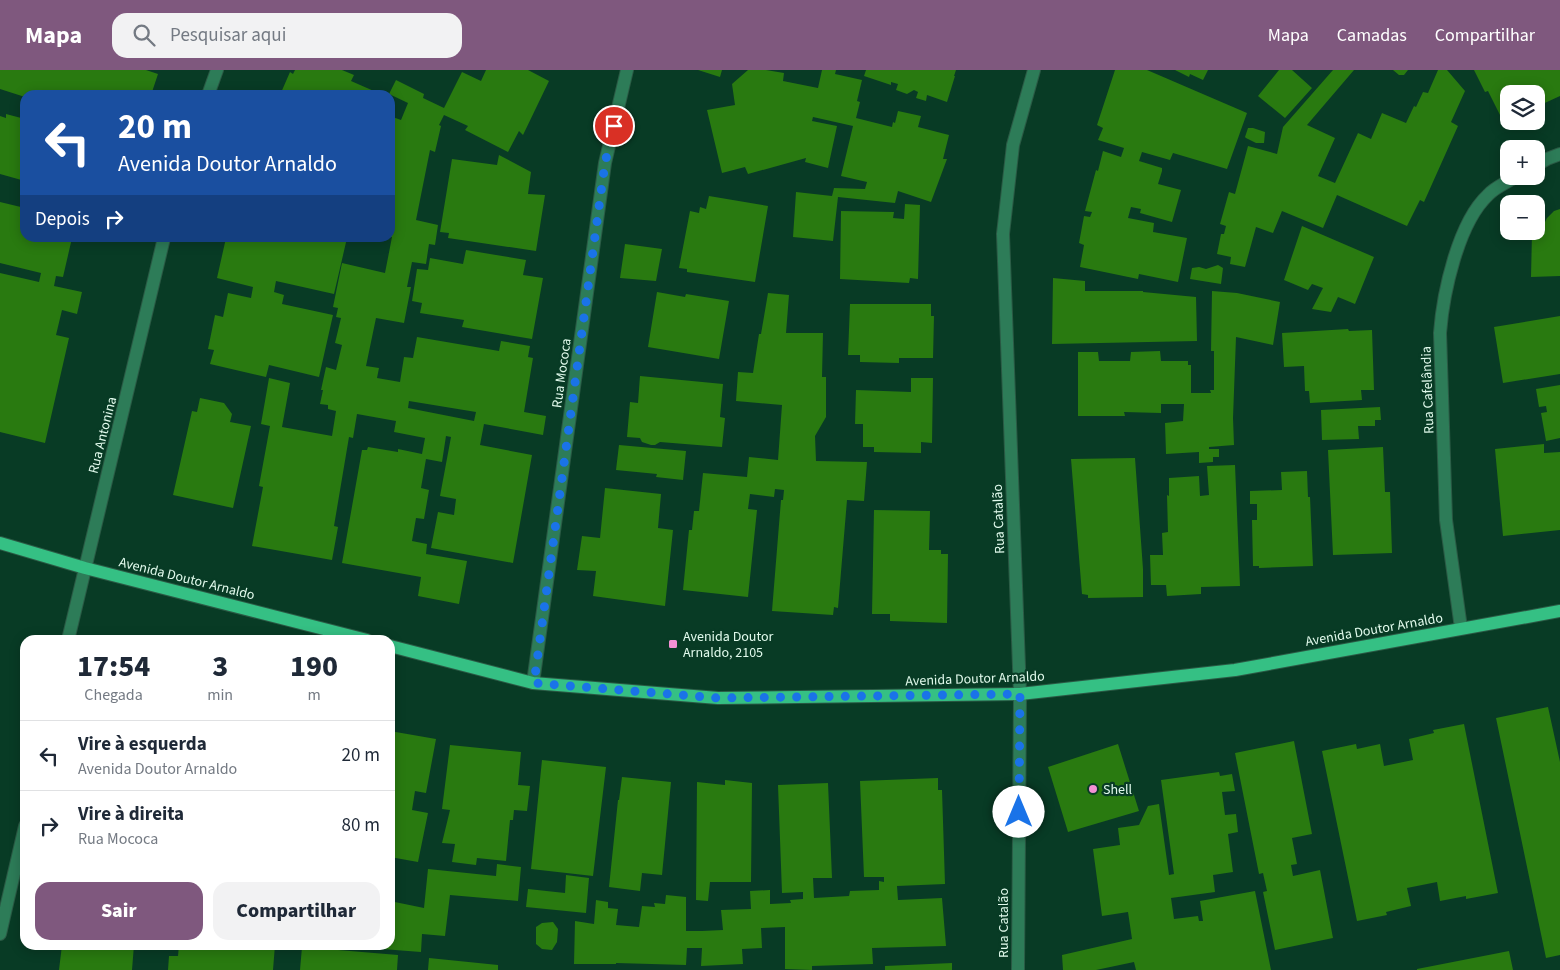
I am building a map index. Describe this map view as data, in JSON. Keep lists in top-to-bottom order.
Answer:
{
  "streets": {
    "main road": ["Avenida Doutor Arnaldo"],
    "street": [
      "Rua Mococa",
      "Rua Cafelândia",
      "Rua Antonina",
      "Rua Catalão"
    ]
  },
  "crossings": [
    ["Rua Mococa", "Avenida Doutor Arnaldo"],
    ["Rua Cafelândia", "Avenida Doutor Arnaldo"],
    ["Rua Antonina", "Avenida Doutor Arnaldo"],
    ["Rua Catalão", "Avenida Doutor Arnaldo"]
  ],
  "places": {
    "transit": ["Avenida Doutor Arnaldo, 2105"],
    "other": ["Shell"]
  },
  "page": {
    "header": "Mapa",
    "search": "Pesquisar aqui",
    "nav": ["Mapa", "Camadas", "Compartilhar"],
    "map_buttons": ["+", "−"],
    "turn": ["20 m", "Avenida Doutor Arnaldo"],
    "then": "Depois",
    "eta": [
      "17:54",
      "Chegada",
      "3",
      "min",
      "190",
      "m"
    ],
    "list": [
      {
        "name": "Vire à esquerda",
        "note": "Avenida Doutor Arnaldo",
        "value": "20 m"
      },
      {
        "name": "Vire à direita",
        "note": "Rua Mococa",
        "value": "80 m"
      }
    ],
    "buttons": ["Sair", "Compartilhar"]
  }
}
